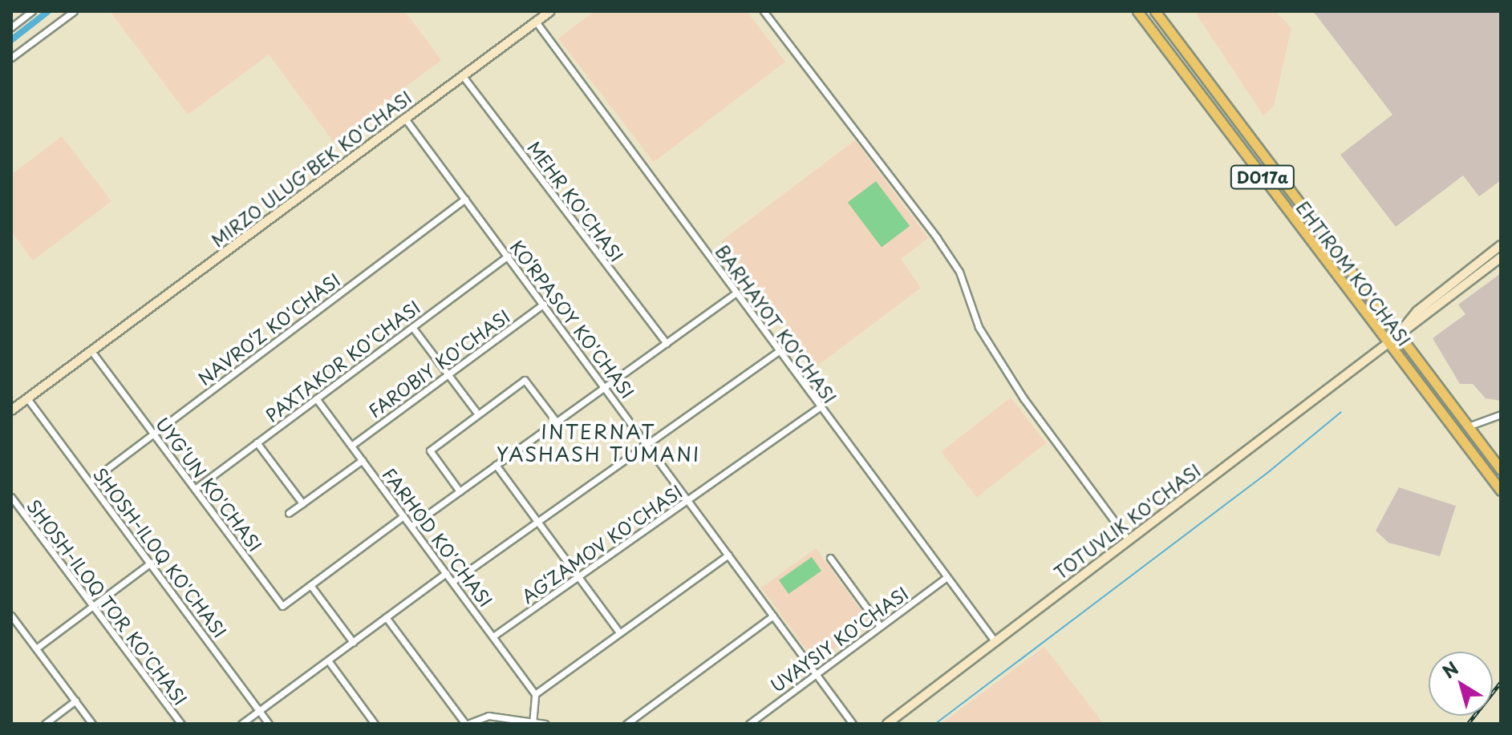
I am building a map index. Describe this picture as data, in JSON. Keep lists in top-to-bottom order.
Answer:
{
  "streets": {
    "main road": [
      "MIRZO ULUG'BEK KO'CHASI",
      "D017a",
      "EHTIROM KO'CHASI",
      "TOTUVLIK KO'CHASI"
    ],
    "street": [
      "MEHR KO'CHASI",
      "KO‘RPASOY KO'CHASI",
      "BARHAYOT KO'CHASI",
      "NAVRO‘Z KO'CHASI",
      "PAXTAKOR KO'CHASI",
      "FAROBIY KO'CHASI",
      "UYG‘UN KO'CHASI",
      "FARHOD KO'CHASI",
      "AG‘ZAMOV KO'CHASI",
      "SHOSH-ILOQ KO'CHASI",
      "SHOSH-ILOQ TOR KO'CHASI",
      "UVAYSIY KO'CHASI"
    ]
  },
  "crossings": [
    ["MIRZO ULUG'BEK KO'CHASI", "MEHR KO'CHASI"],
    ["MIRZO ULUG'BEK KO'CHASI", "KO‘RPASOY KO'CHASI"],
    ["MIRZO ULUG'BEK KO'CHASI", "BARHAYOT KO'CHASI"],
    ["MIRZO ULUG'BEK KO'CHASI", "UYG‘UN KO'CHASI"],
    ["MIRZO ULUG'BEK KO'CHASI", "SHOSH-ILOQ KO'CHASI"],
    ["EHTIROM KO'CHASI", "TOTUVLIK KO'CHASI"],
    ["KO‘RPASOY KO'CHASI", "NAVRO‘Z KO'CHASI"],
    ["KO‘RPASOY KO'CHASI", "PAXTAKOR KO'CHASI"],
    ["KO‘RPASOY KO'CHASI", "FAROBIY KO'CHASI"],
    ["KO‘RPASOY KO'CHASI", "AG‘ZAMOV KO'CHASI"],
    ["KO‘RPASOY KO'CHASI", "UVAYSIY KO'CHASI"],
    ["BARHAYOT KO'CHASI", "TOTUVLIK KO'CHASI"],
    ["BARHAYOT KO'CHASI", "AG‘ZAMOV KO'CHASI"],
    ["BARHAYOT KO'CHASI", "UVAYSIY KO'CHASI"],
    ["NAVRO‘Z KO'CHASI", "UYG‘UN KO'CHASI"],
    ["NAVRO‘Z KO'CHASI", "SHOSH-ILOQ KO'CHASI"],
    ["PAXTAKOR KO'CHASI", "UYG‘UN KO'CHASI"],
    ["PAXTAKOR KO'CHASI", "FARHOD KO'CHASI"],
    ["FAROBIY KO'CHASI", "FARHOD KO'CHASI"],
    ["UYG‘UN KO'CHASI", "FARHOD KO'CHASI"],
    ["FARHOD KO'CHASI", "AG‘ZAMOV KO'CHASI"]
  ],
  "districts": ["INTERNAT YASHASH TUMANI"],
  "north": "top left"
}
